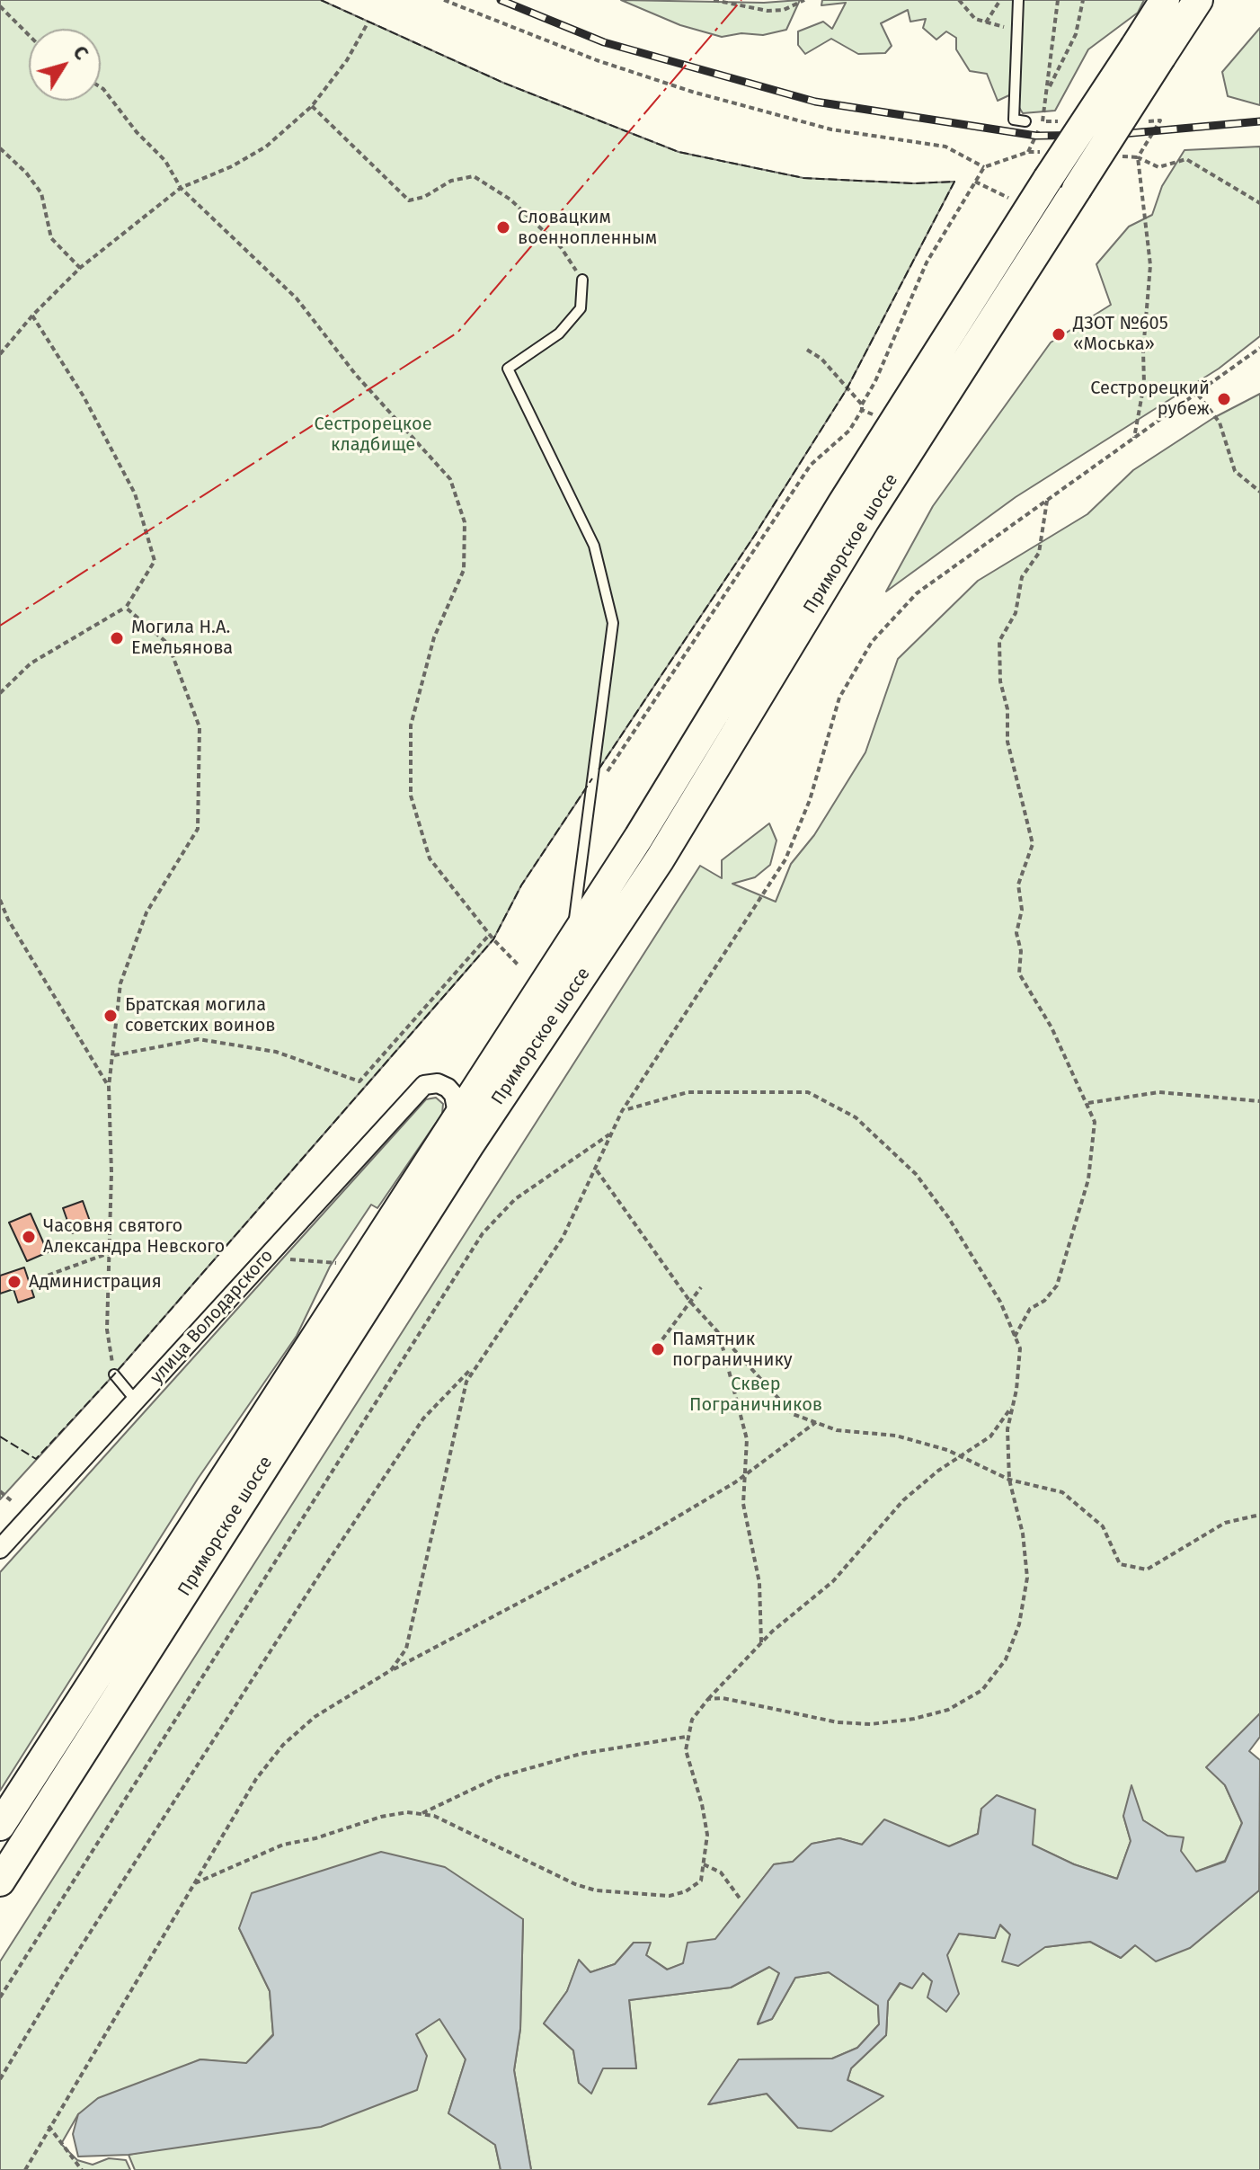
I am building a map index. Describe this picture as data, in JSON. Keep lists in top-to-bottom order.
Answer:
{
  "streets": {
    "highway": ["Приморское шоссе"],
    "street": ["улица Володарского"]
  },
  "crossings": [
    ["Приморское шоссе", "улица Володарского"]
  ],
  "parks": ["Сестрорецкое кладбище", "Сквер Пограничников"],
  "places": [
    "Словацким военнопленным",
    "ДЗОТ №605 «Моська»",
    "Сестрорецкий рубеж",
    "Могила Н.А. Емельянова",
    "Братская могила советских воинов",
    "Часовня святого Александра Невского",
    "Администрация",
    "Памятник пограничнику"
  ],
  "north": "top right"
}
